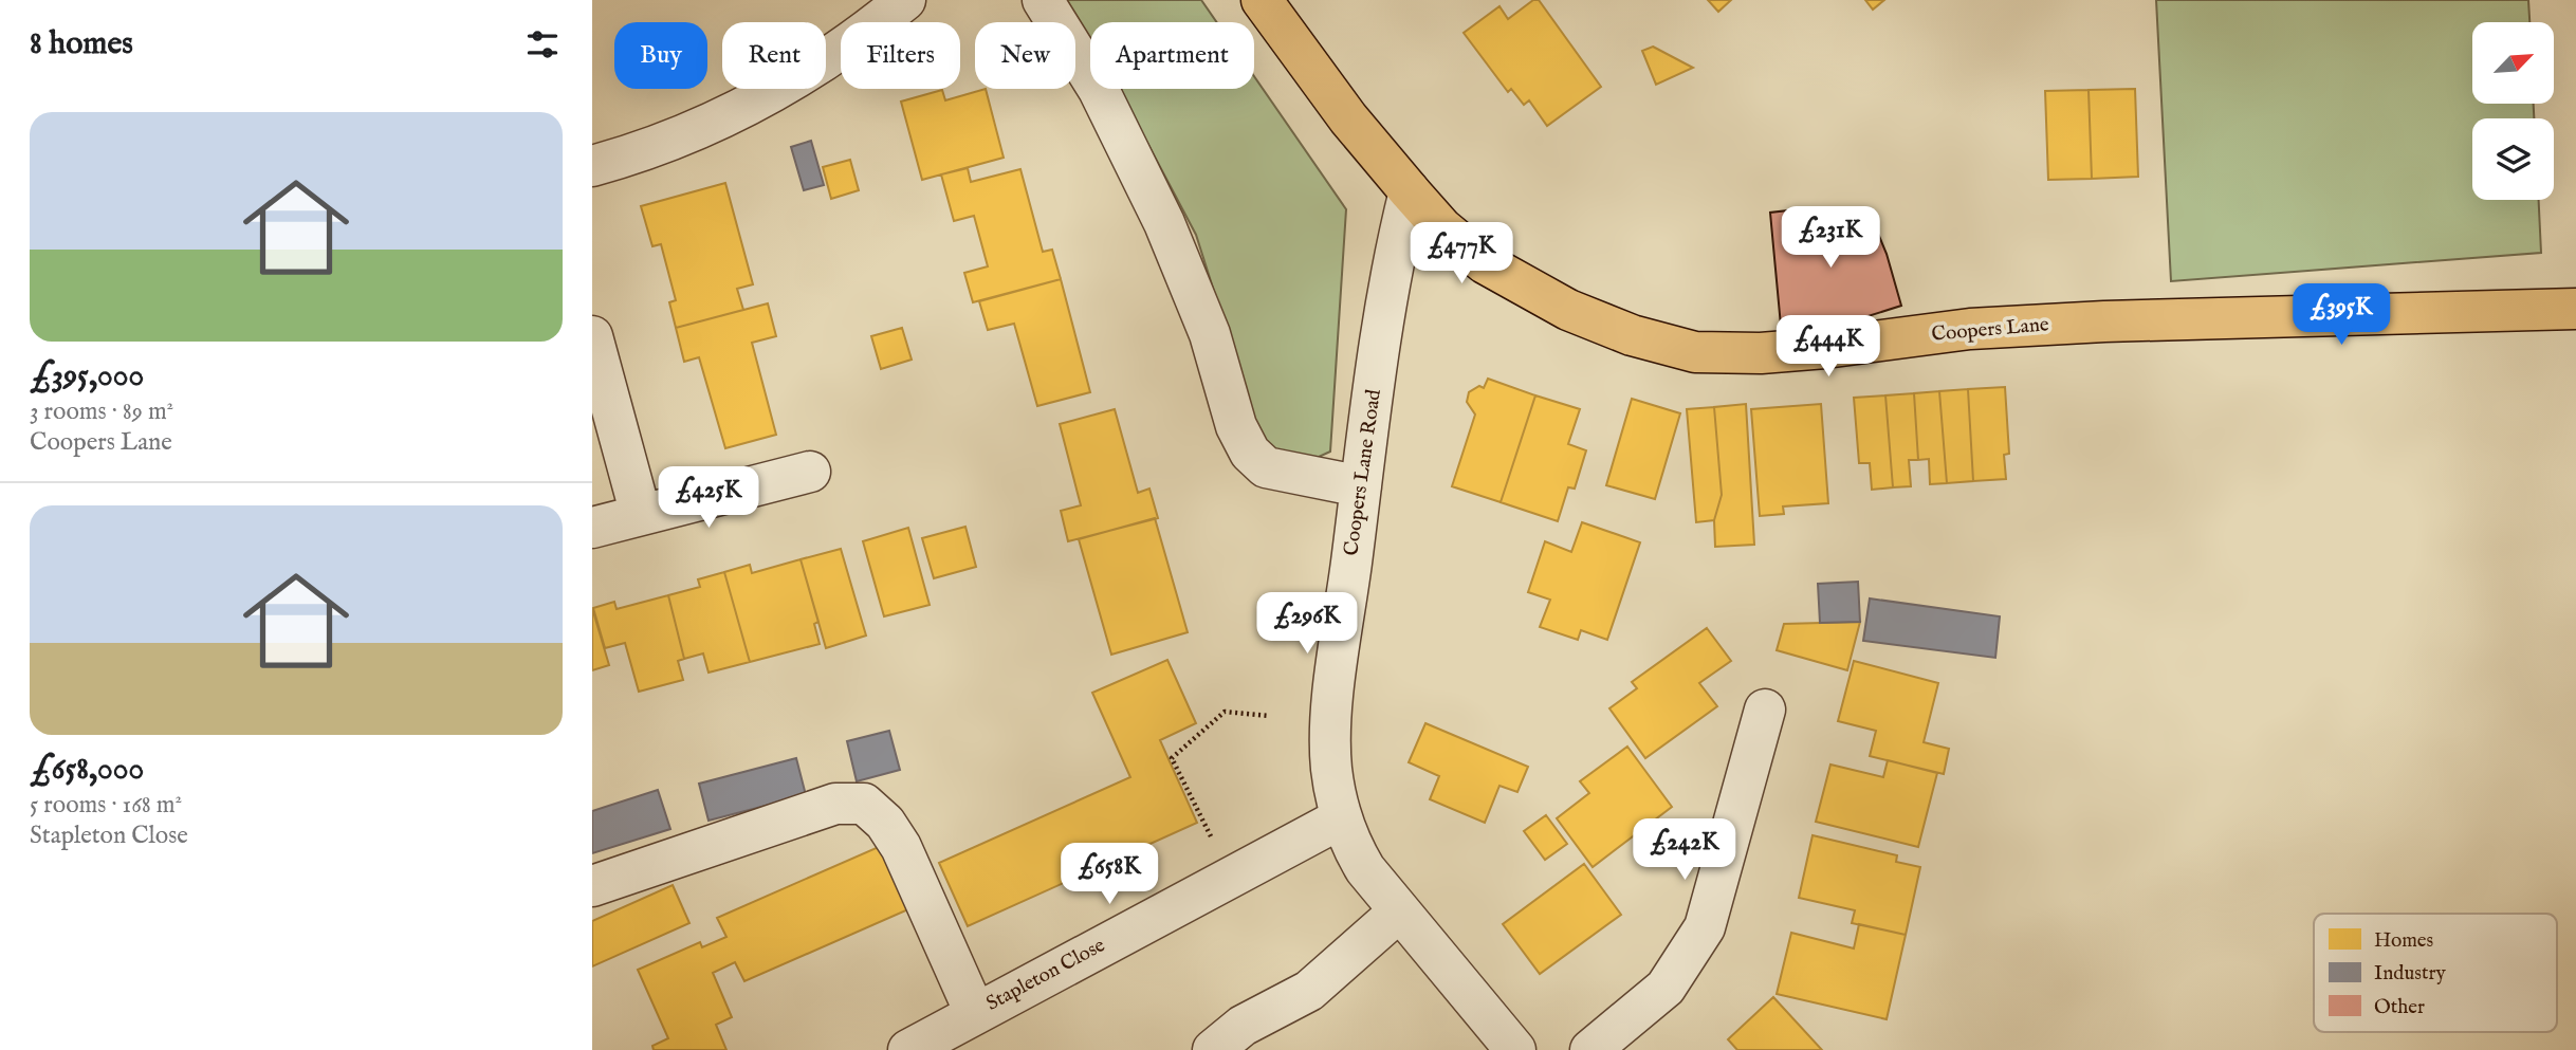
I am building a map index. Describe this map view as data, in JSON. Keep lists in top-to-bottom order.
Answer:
{
  "streets": {
    "main road": ["Coopers Lane"],
    "street": ["Coopers Lane Road", "Stapleton Close"]
  },
  "crossings": [
    ["Coopers Lane", "Coopers Lane Road"],
    ["Coopers Lane Road", "Stapleton Close"]
  ],
  "legend": ["Homes", "Industry", "Other"],
  "north": "top right",
  "page": {
    "heading": "8 homes",
    "chip": [
      "Buy",
      "Rent",
      "Filters",
      "New",
      "Apartment"
    ],
    "list": [
      {
        "name": "£395,000",
        "note": "3 rooms · 89 m² · Coopers Lane"
      },
      {
        "name": "£658,000",
        "note": "5 rooms · 168 m² · Stapleton Close"
      }
    ],
    "price": [
      "£231K",
      "£477K",
      "£395K",
      "£444K",
      "£425K",
      "£296K",
      "£242K",
      "£658K"
    ]
  }
}
